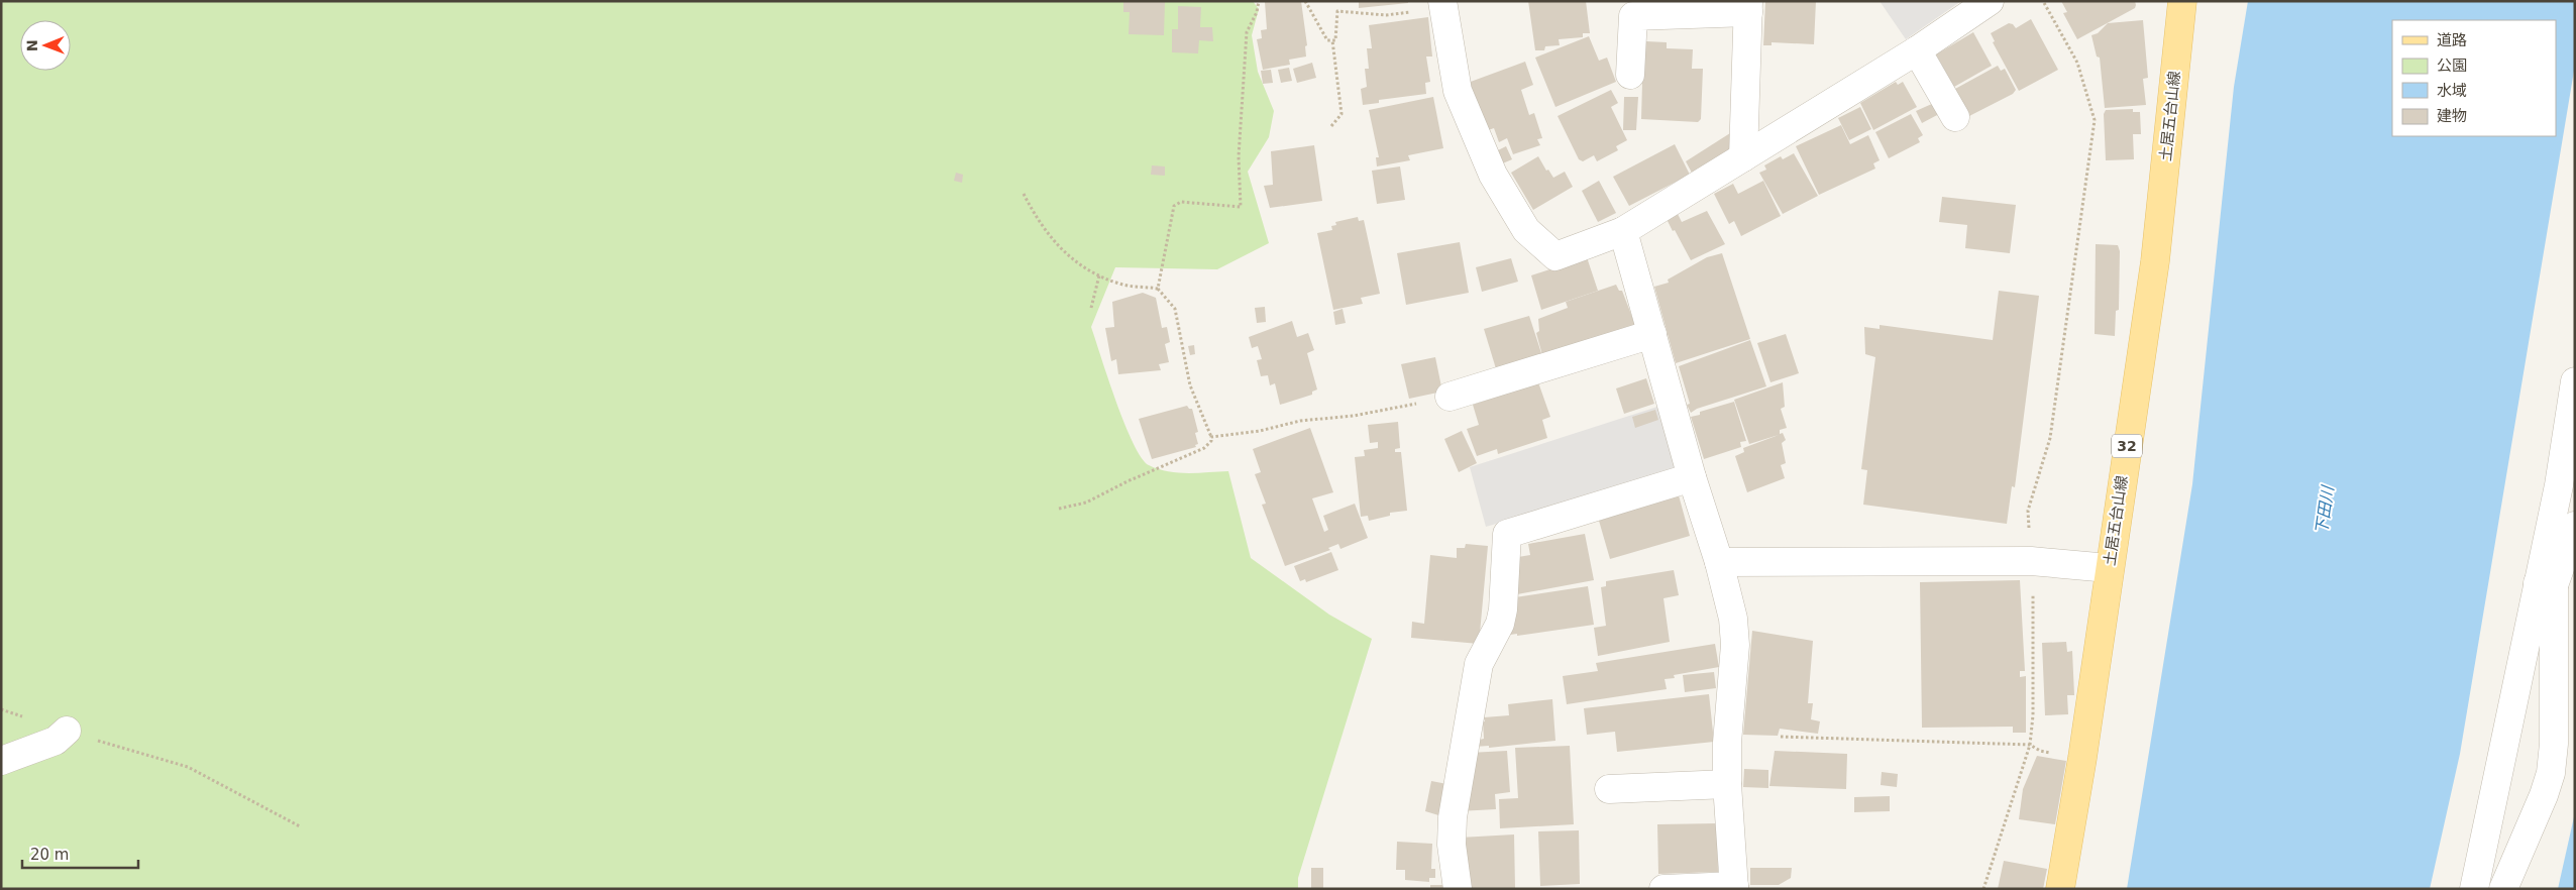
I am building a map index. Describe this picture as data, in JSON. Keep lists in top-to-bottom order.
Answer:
{
  "streets": {
    "main road": ["土居五台山線", "32"]
  },
  "water": ["下田川"],
  "legend": [
    "道路",
    "公園",
    "水域",
    "建物"
  ],
  "scale_bar": "20 m",
  "north": "left"
}
